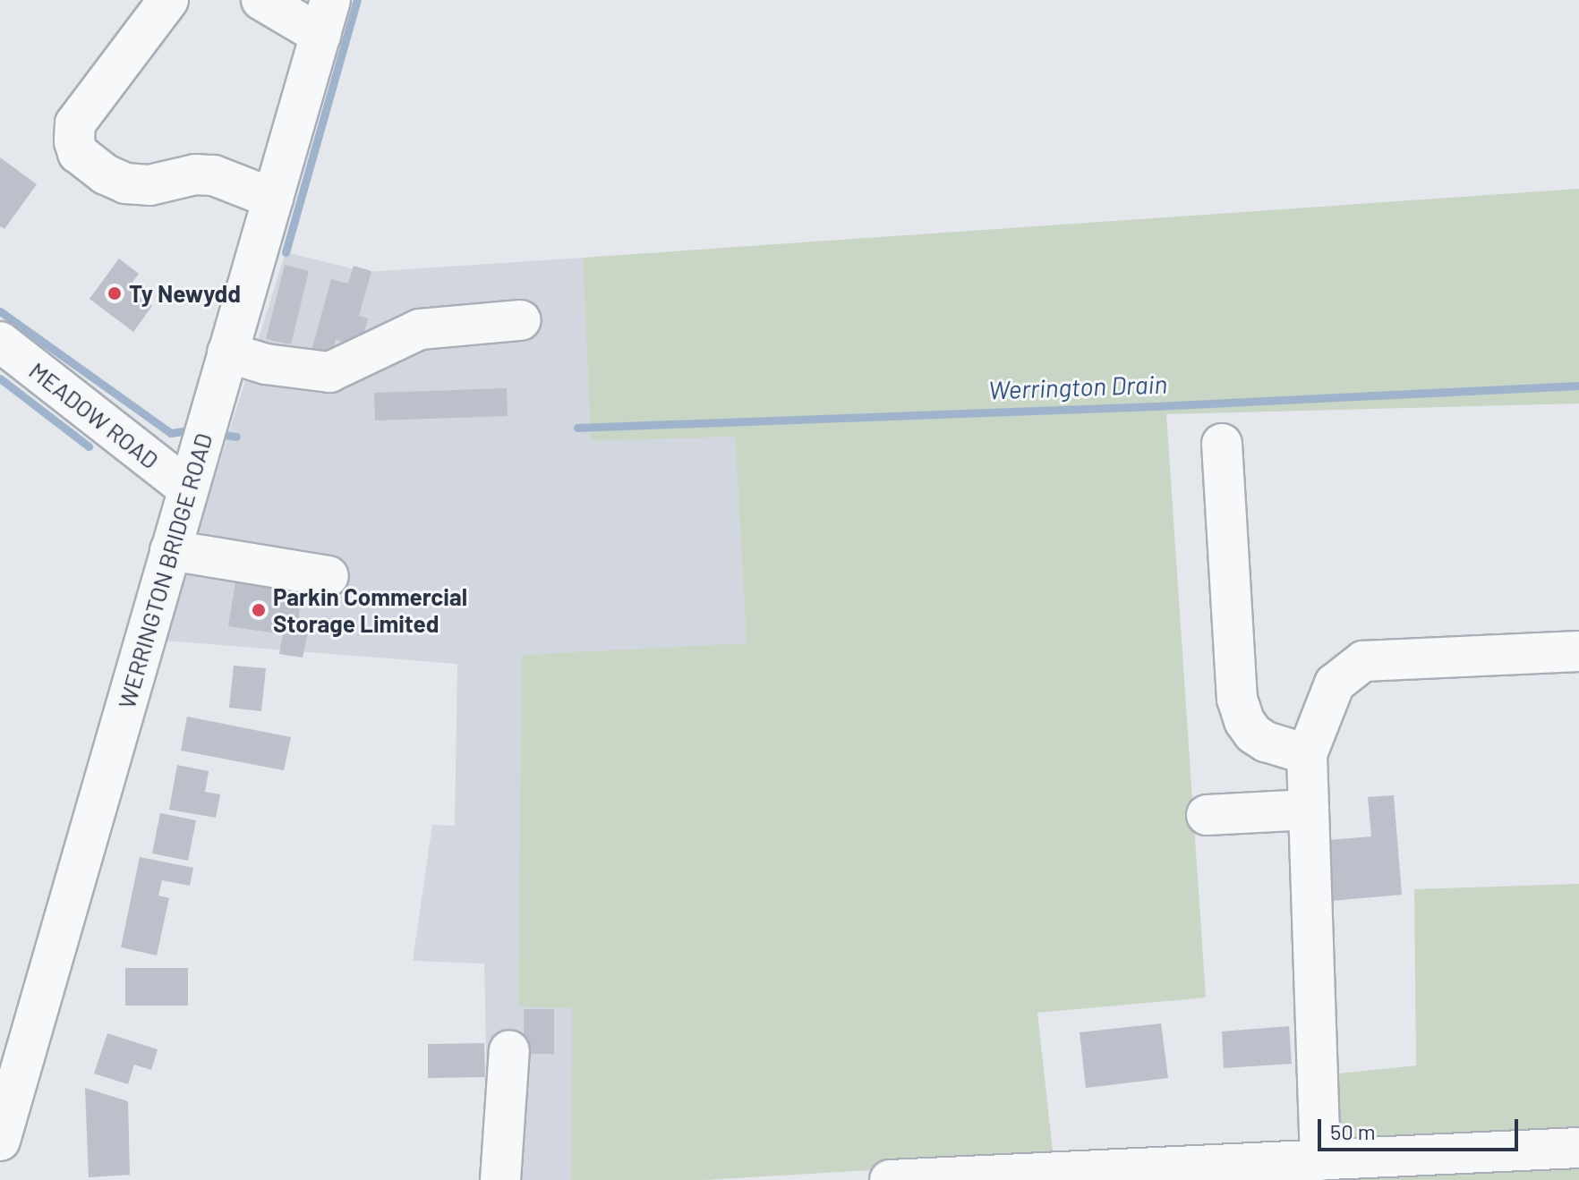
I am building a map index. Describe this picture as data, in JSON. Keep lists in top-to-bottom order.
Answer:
{
  "streets": {
    "street": ["MEADOW ROAD", "WERRINGTON BRIDGE ROAD"]
  },
  "crossings": [
    ["MEADOW ROAD", "WERRINGTON BRIDGE ROAD"]
  ],
  "water": ["Werrington Drain"],
  "places": ["Ty Newydd", "Parkin Commercial Storage Limited"],
  "scale_bar": "50 m"
}
